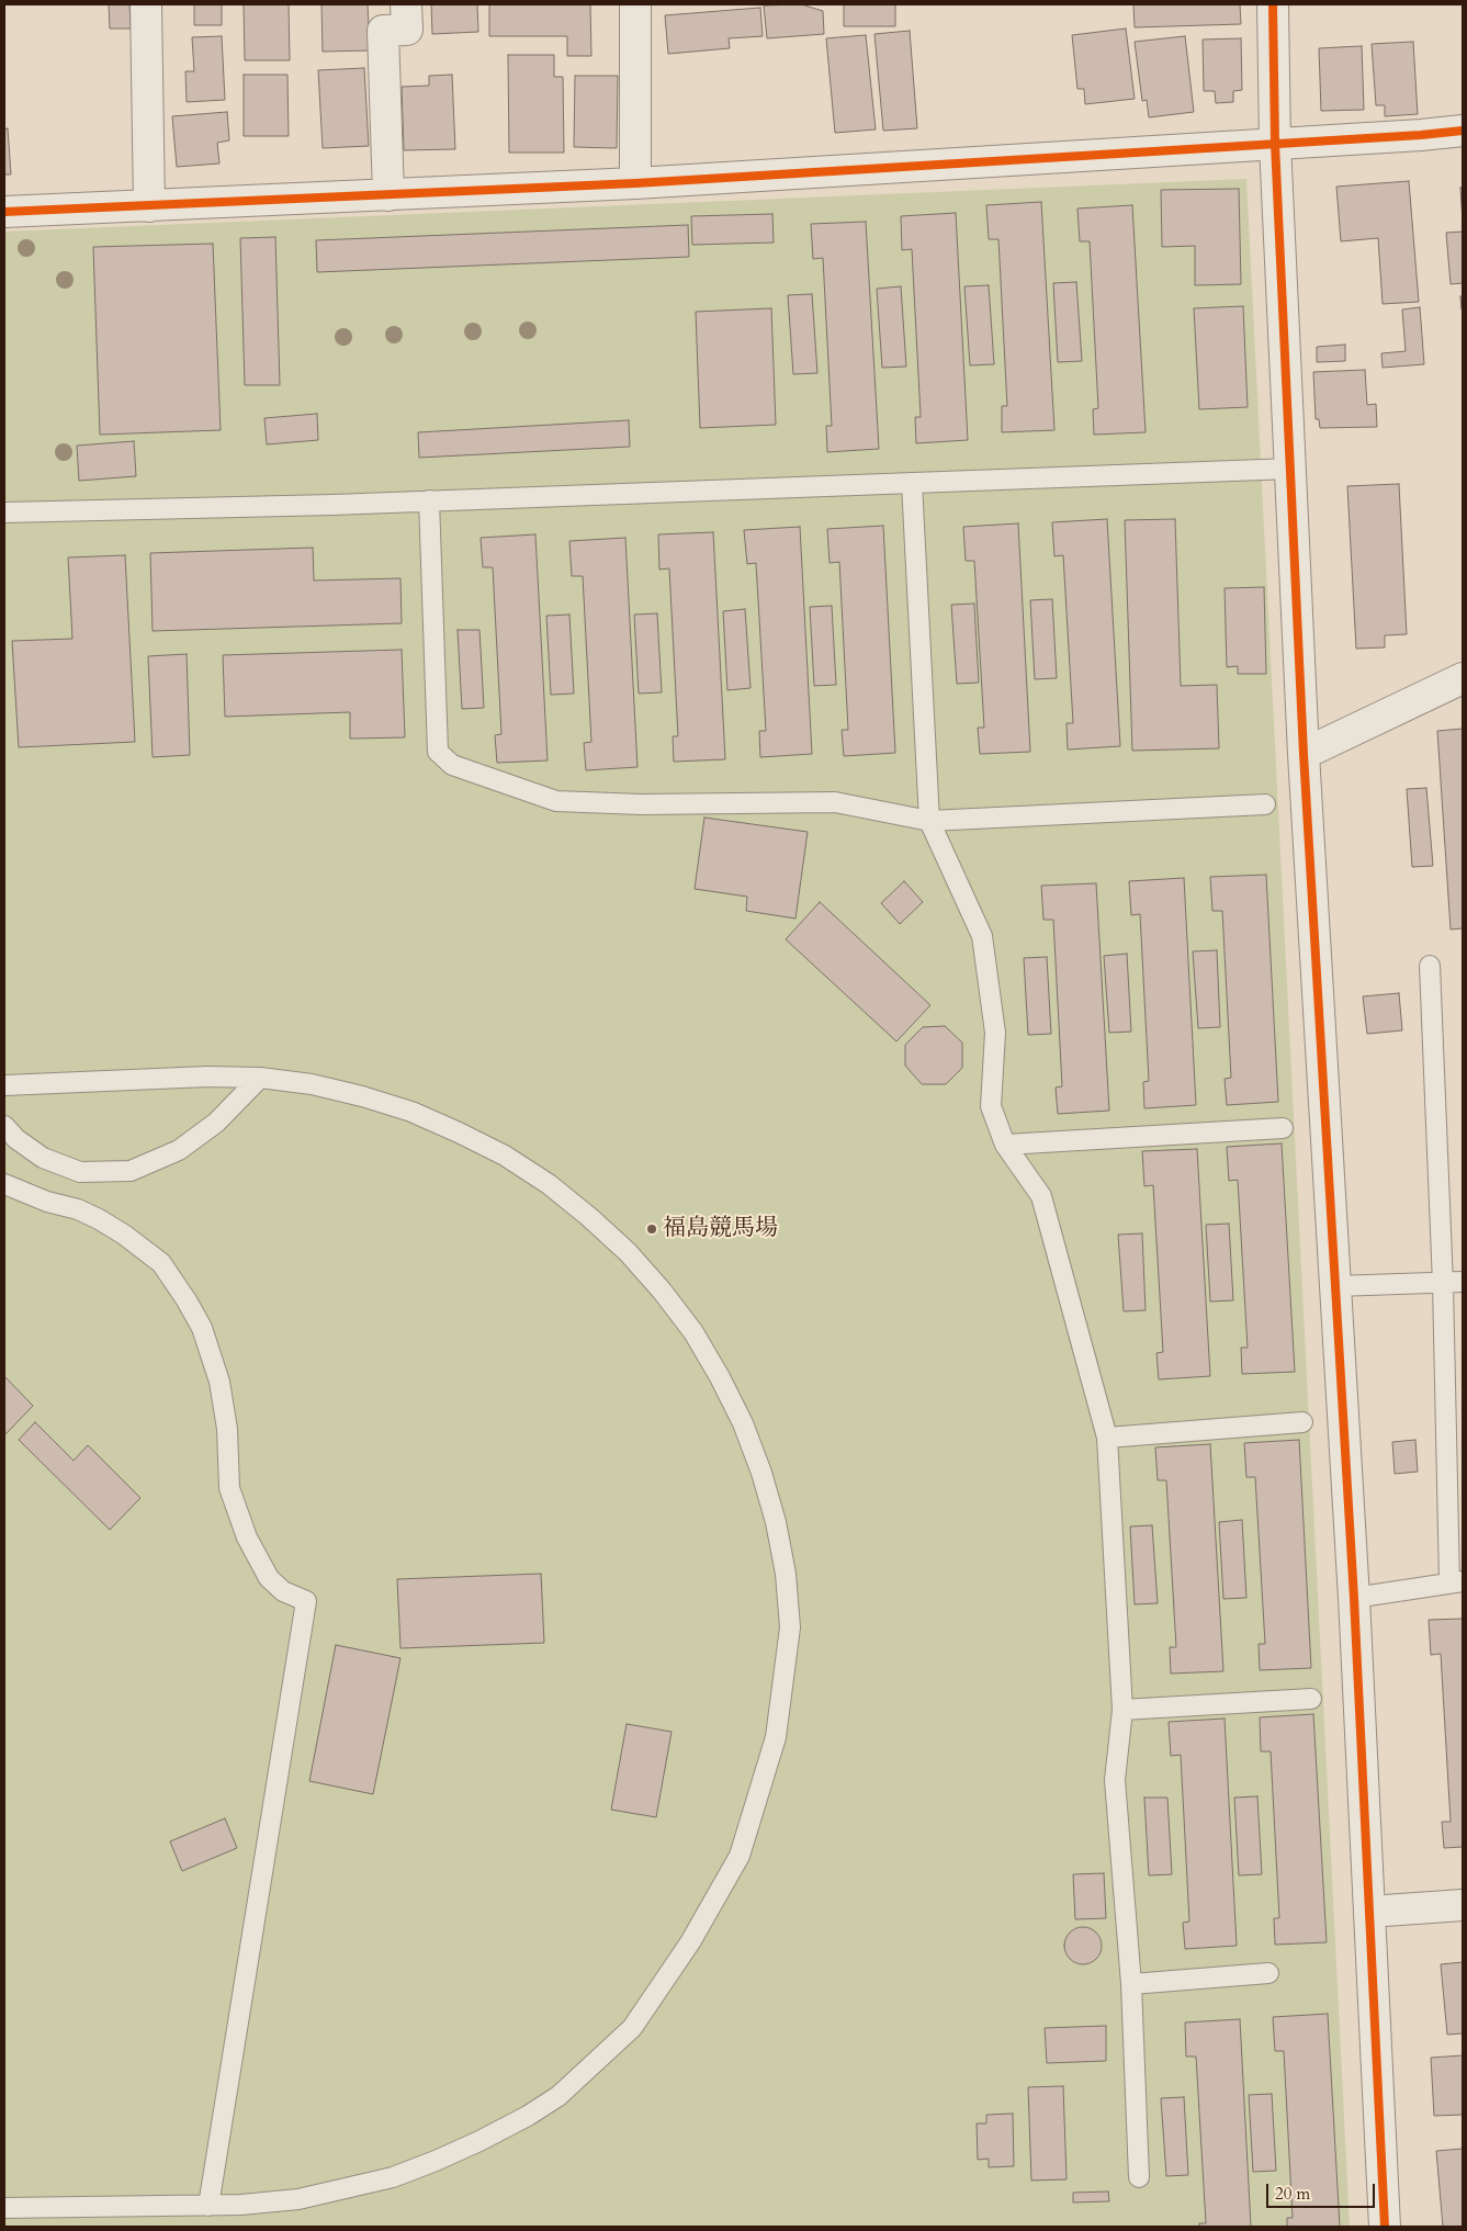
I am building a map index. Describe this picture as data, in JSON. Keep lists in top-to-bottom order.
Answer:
{
  "places": ["福島競馬場"],
  "scale_bar": "20 m"
}
